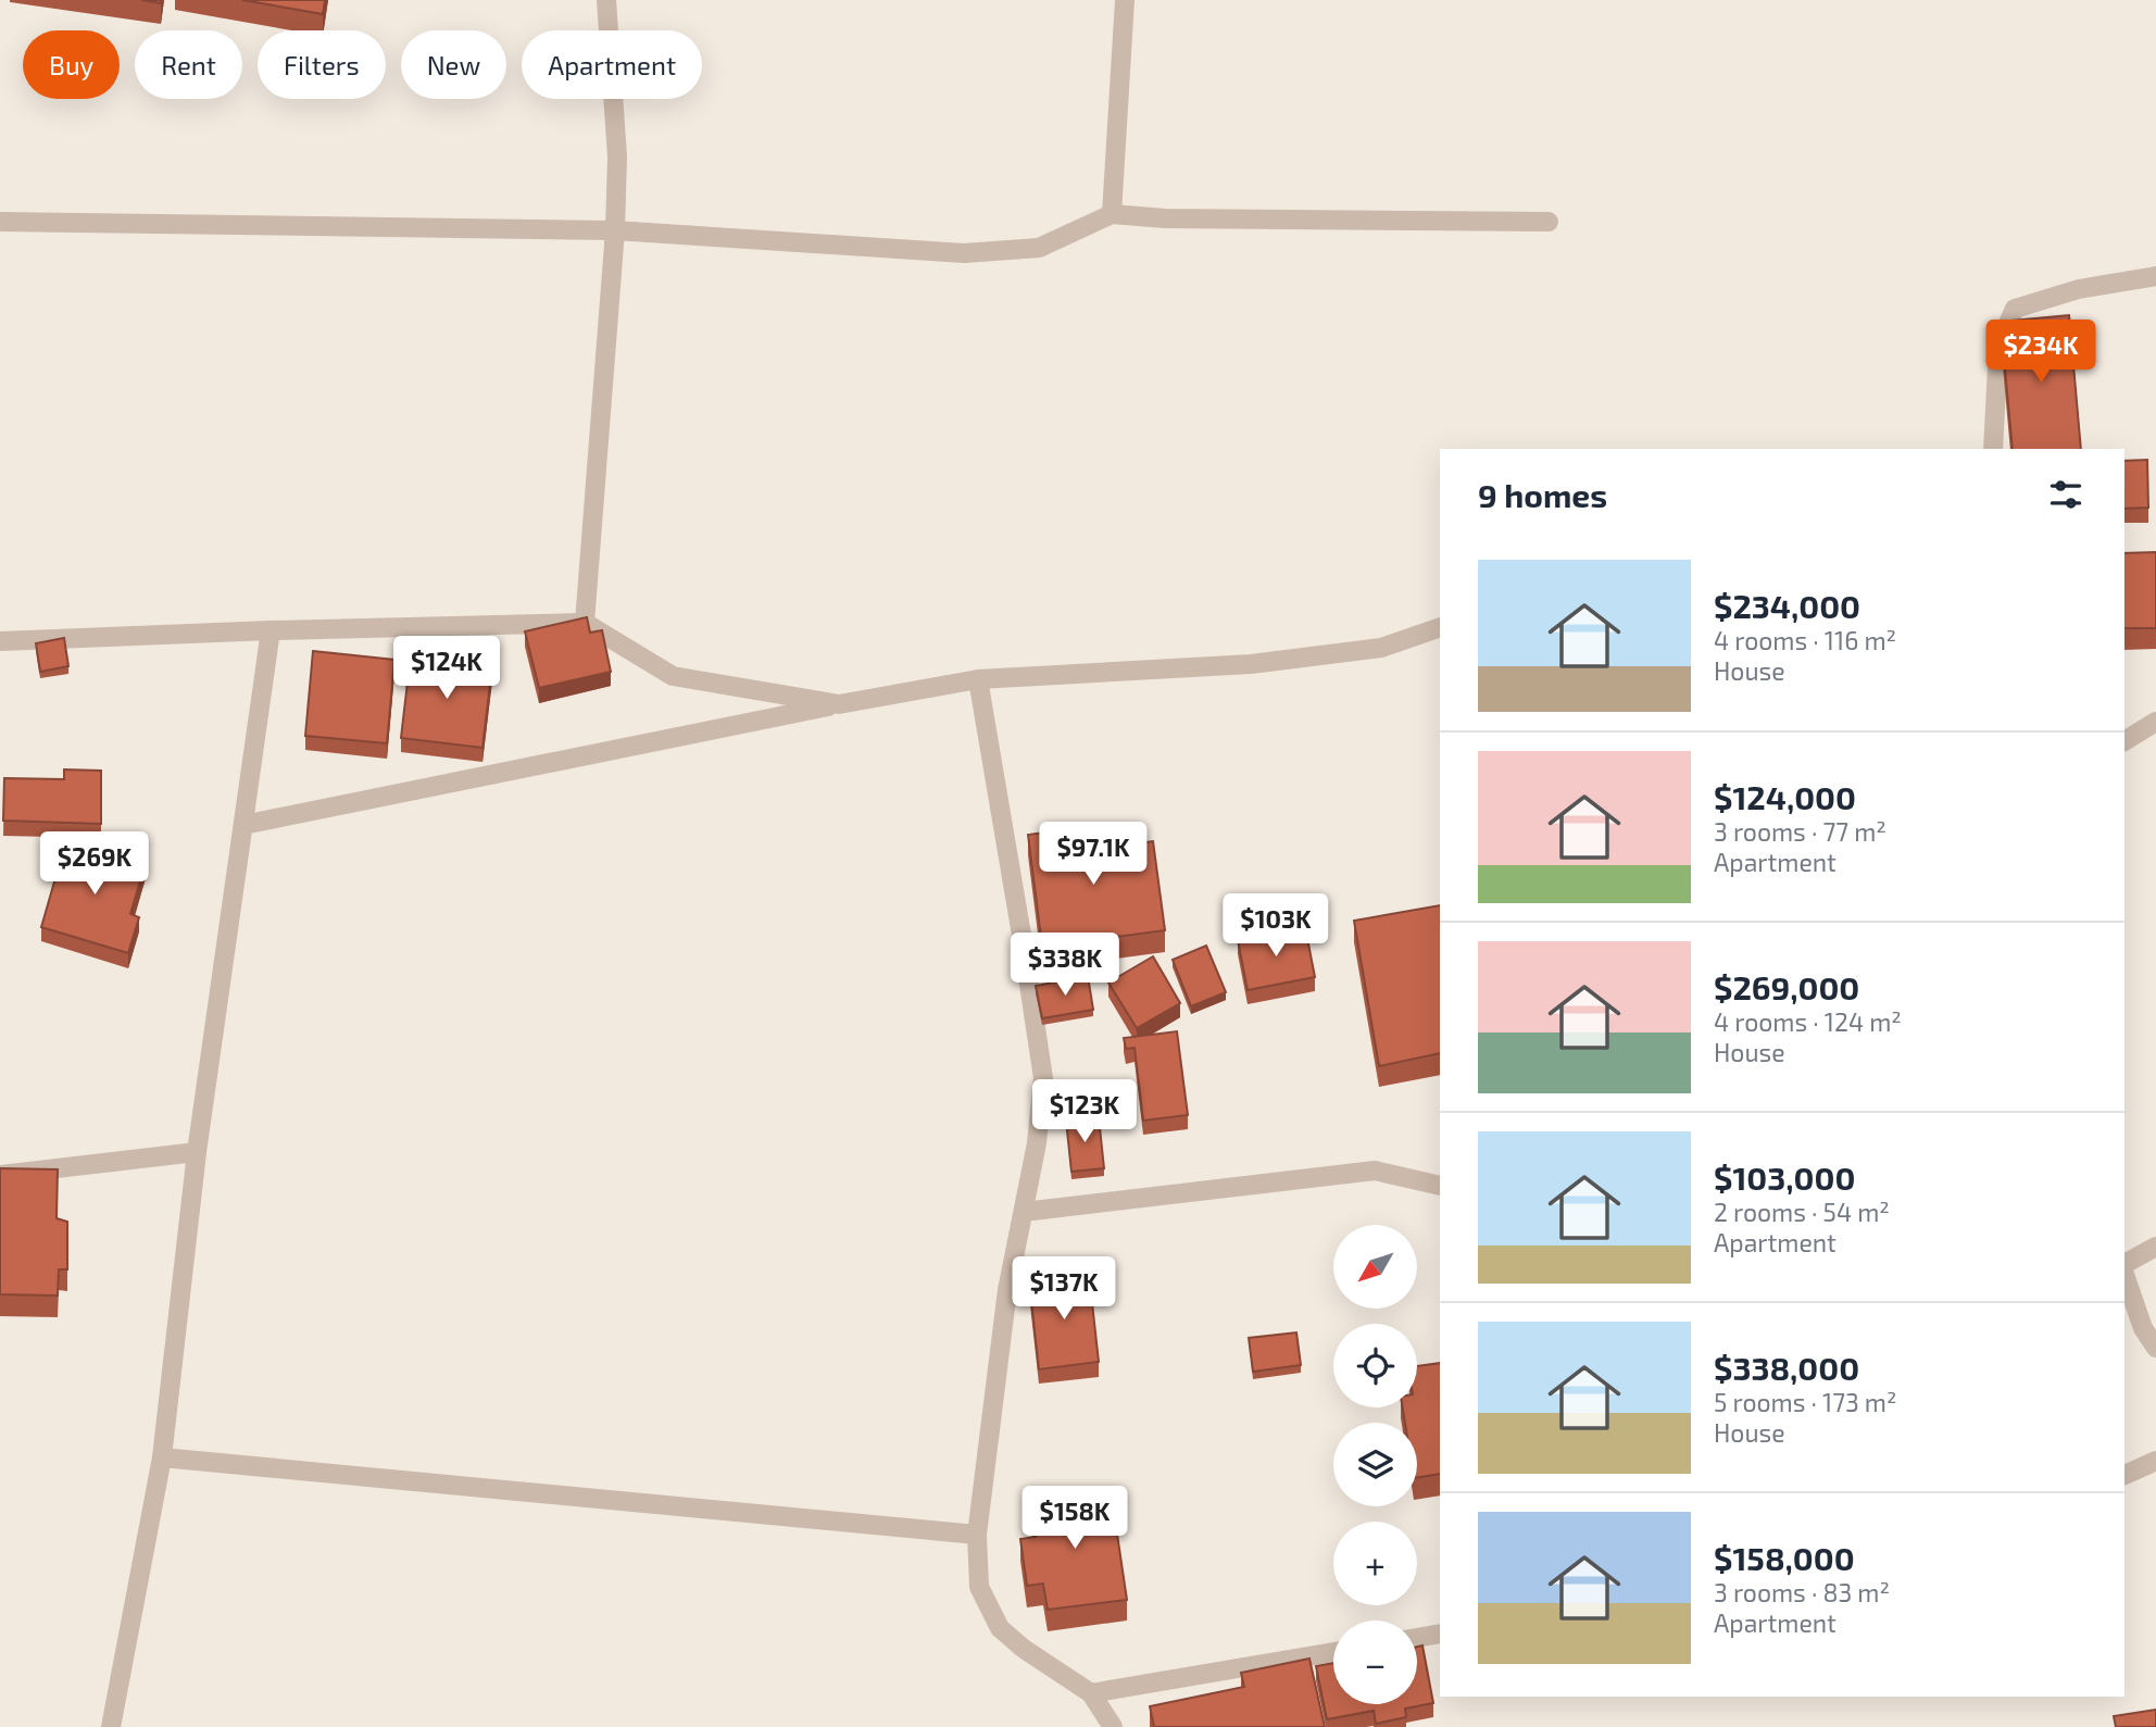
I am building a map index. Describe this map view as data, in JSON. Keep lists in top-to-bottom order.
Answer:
{
  "north": "bottom left",
  "page": {
    "chip": [
      "Buy",
      "Rent",
      "Filters",
      "New",
      "Apartment"
    ],
    "price": [
      "$234K",
      "$124K",
      "$97.1K",
      "$269K",
      "$103K",
      "$338K",
      "$123K",
      "$137K",
      "$158K"
    ],
    "heading": "9 homes",
    "list": [
      {
        "name": "$234,000",
        "note": "4 rooms · 116 m² · House"
      },
      {
        "name": "$124,000",
        "note": "3 rooms · 77 m² · Apartment"
      },
      {
        "name": "$269,000",
        "note": "4 rooms · 124 m² · House"
      },
      {
        "name": "$103,000",
        "note": "2 rooms · 54 m² · Apartment"
      },
      {
        "name": "$338,000",
        "note": "5 rooms · 173 m² · House"
      },
      {
        "name": "$158,000",
        "note": "3 rooms · 83 m² · Apartment"
      }
    ],
    "map_buttons": ["+", "−"]
  }
}
